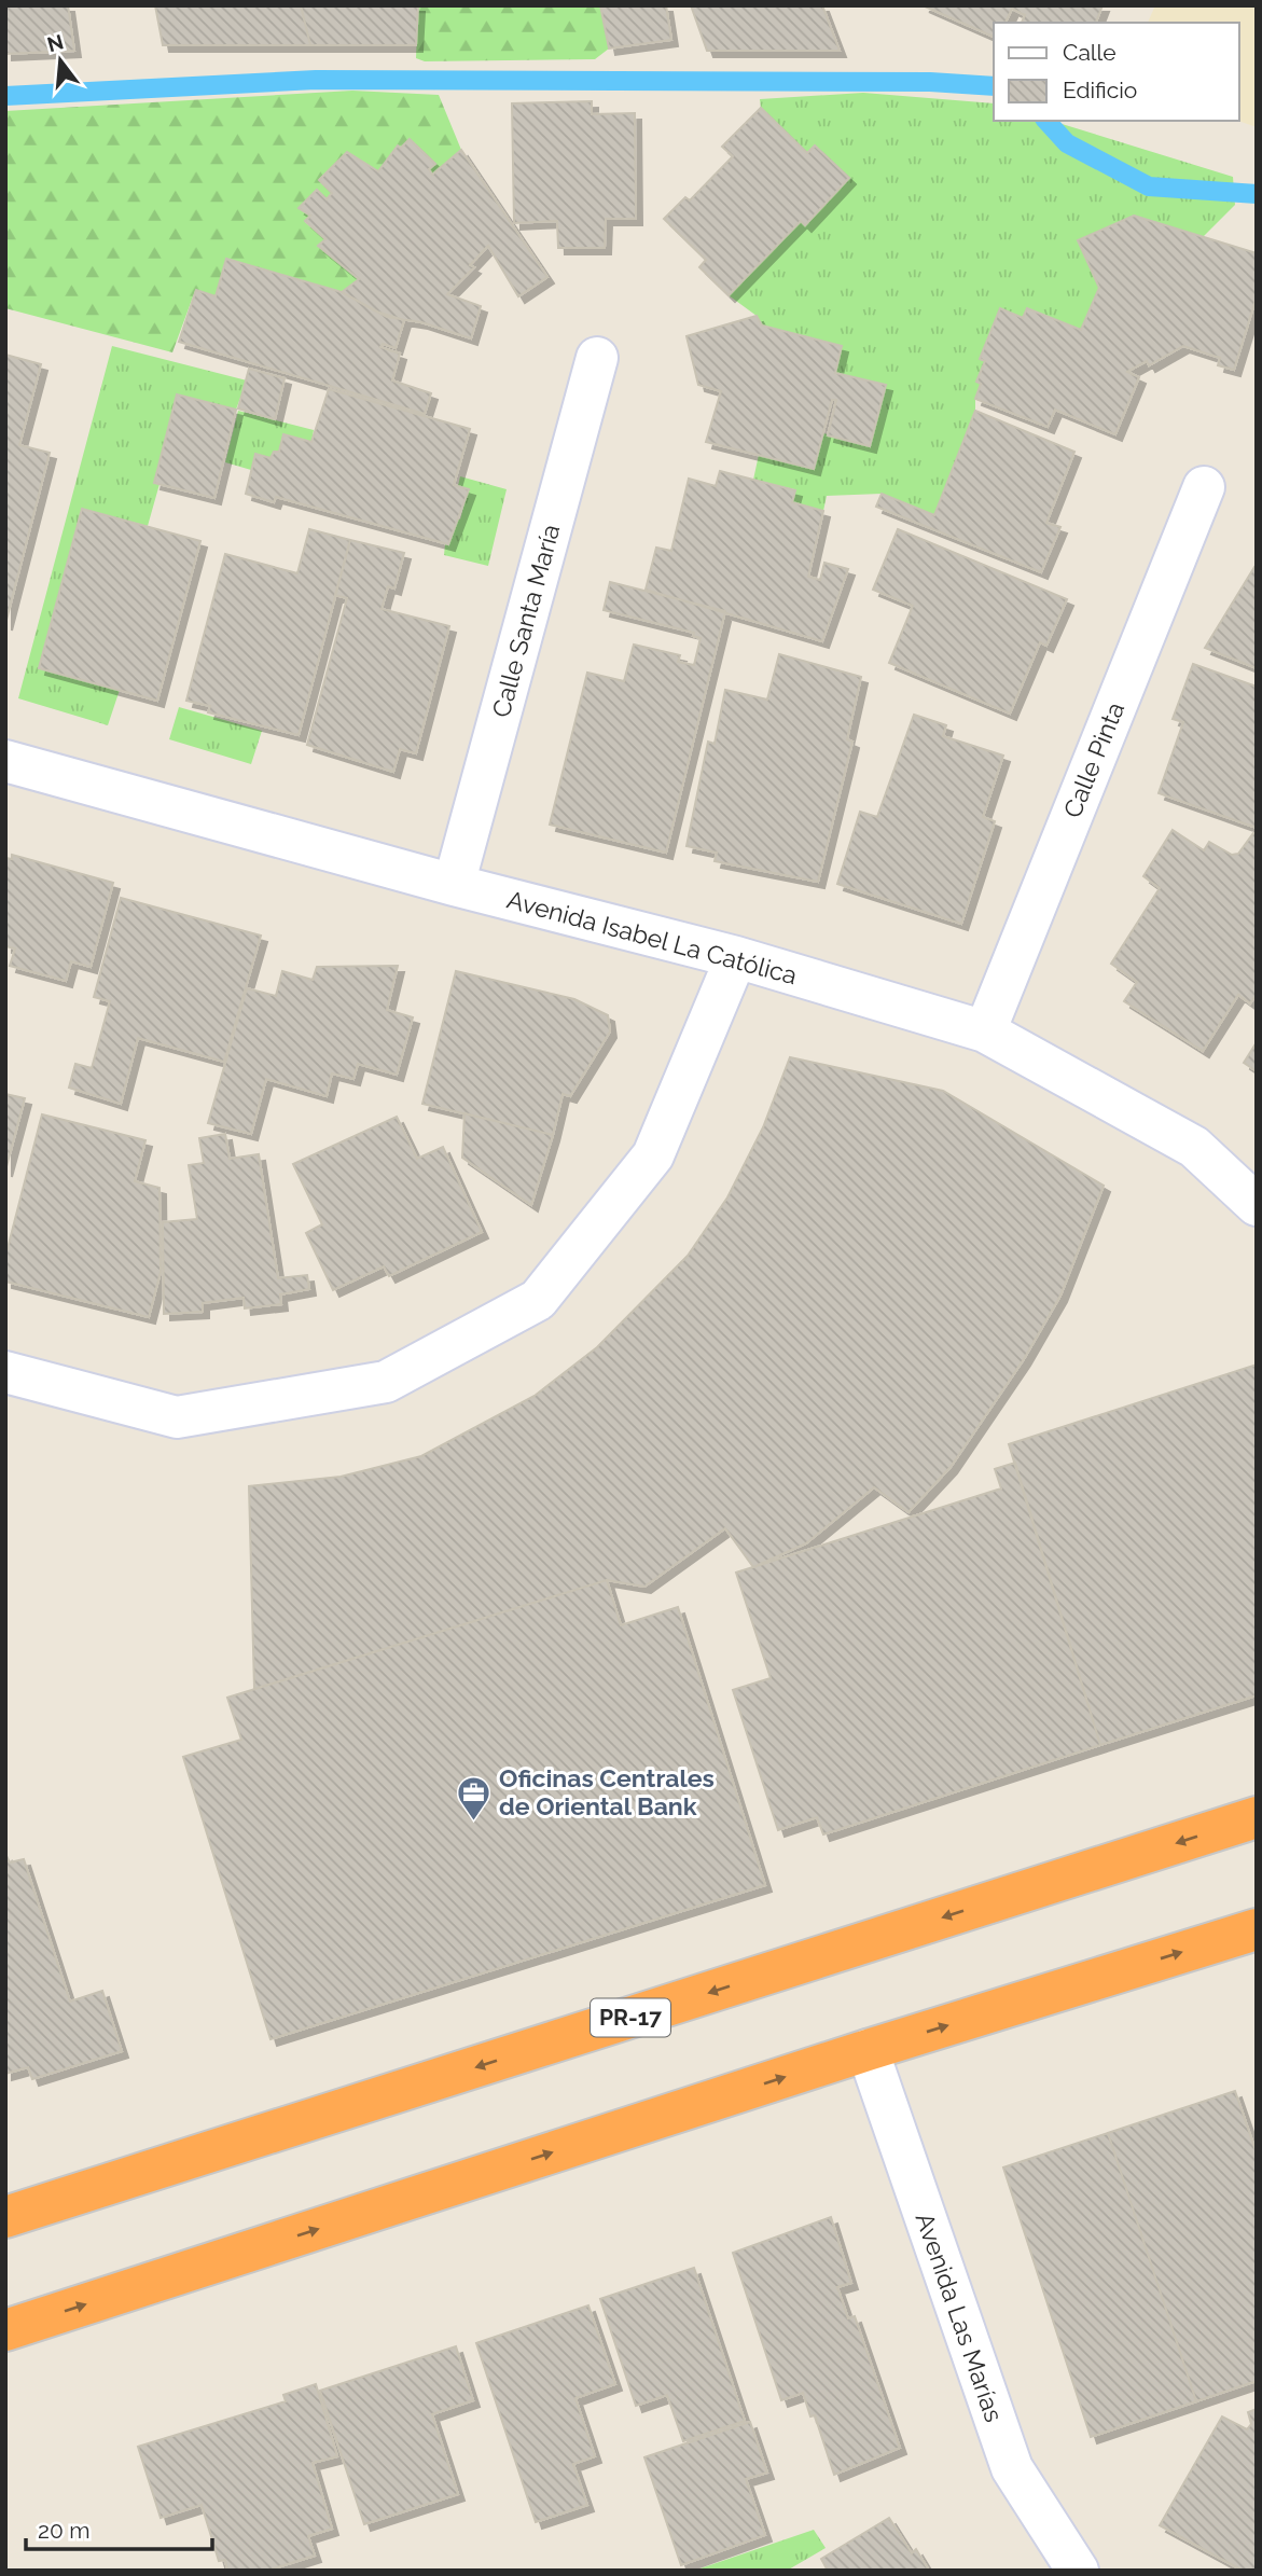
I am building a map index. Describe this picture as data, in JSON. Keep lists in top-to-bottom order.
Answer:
{
  "streets": {
    "highway": ["PR-17"],
    "street": [
      "Calle Santa María",
      "Calle Pinta",
      "Avenida Isabel La Católica",
      "Avenida Las Marías"
    ]
  },
  "crossings": [
    ["Calle Santa María", "Avenida Isabel La Católica"],
    ["Calle Pinta", "Avenida Isabel La Católica"]
  ],
  "places": {
    "office": ["Oficinas Centrales de Oriental Bank"]
  },
  "legend": ["Calle", "Edificio"],
  "scale_bar": "20 m",
  "north": "top"
}
